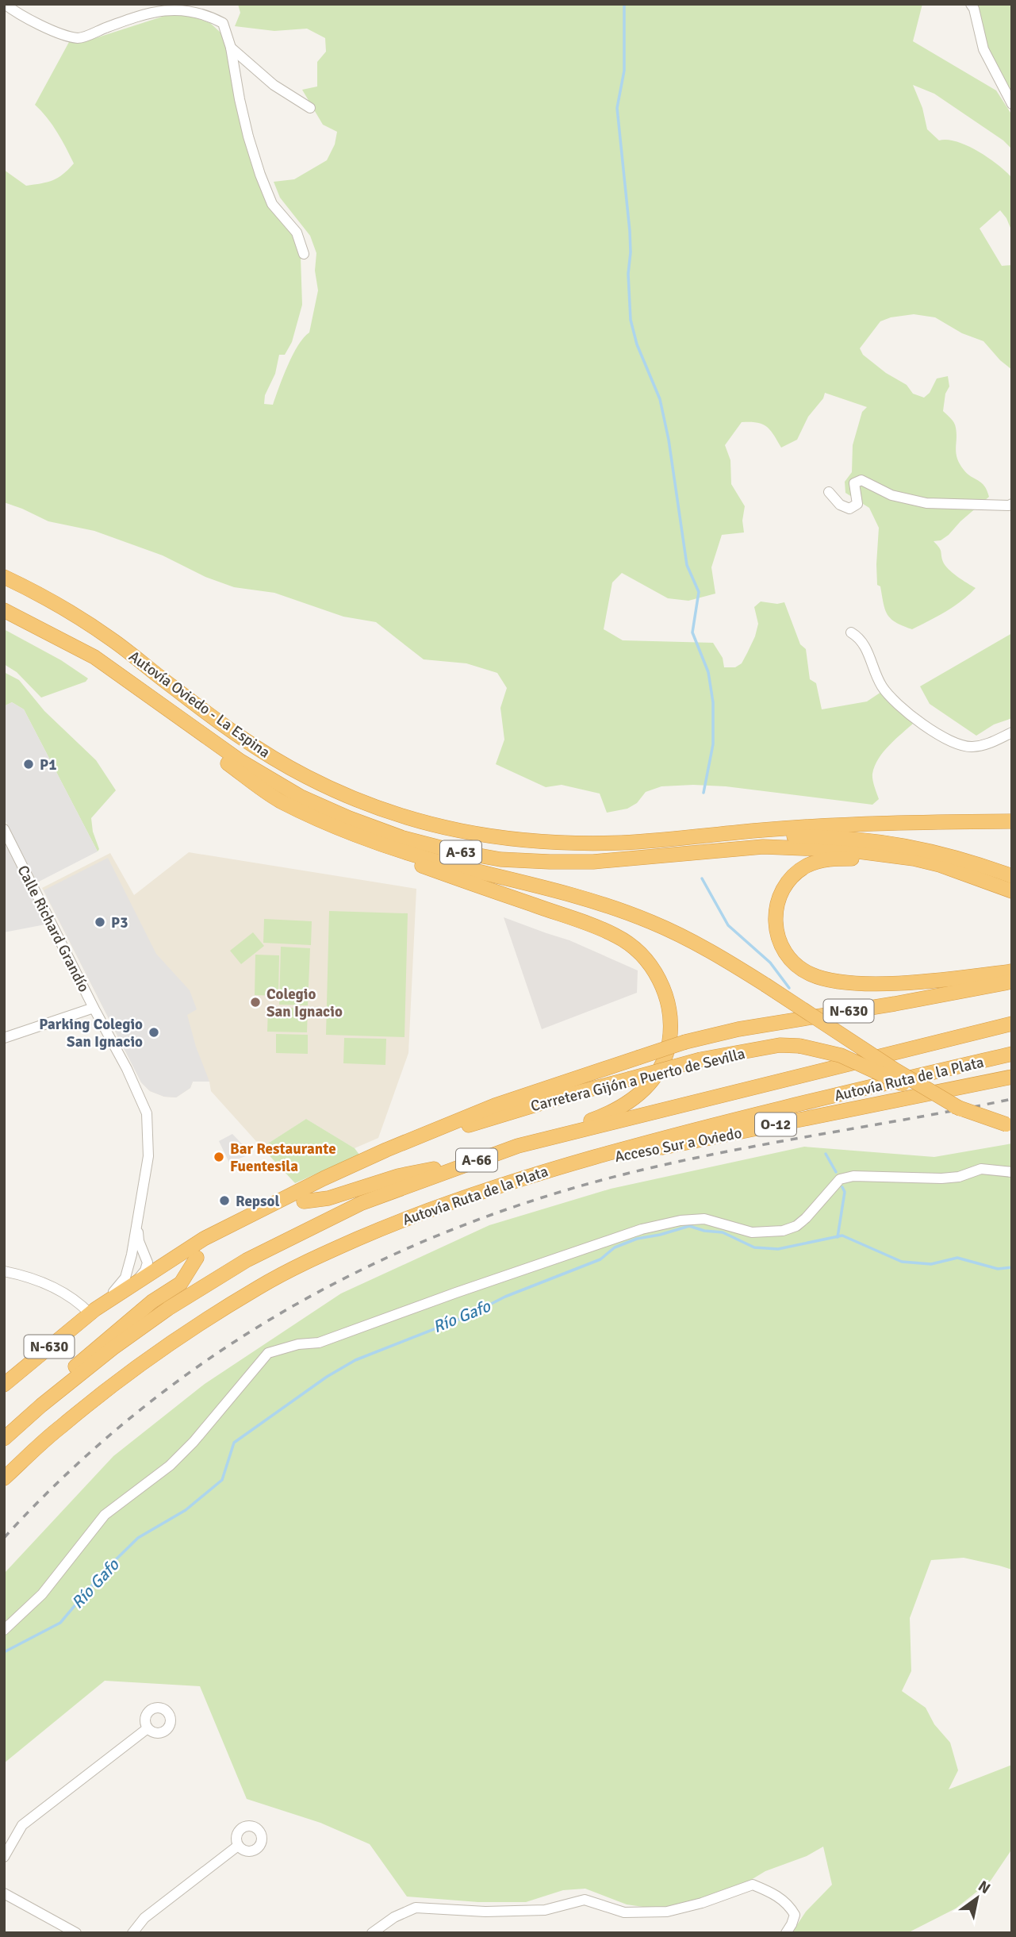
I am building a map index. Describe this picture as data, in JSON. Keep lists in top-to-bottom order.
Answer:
{
  "streets": {
    "highway": [
      "Autovía Oviedo - La Espina",
      "A-63",
      "N-630",
      "Autovía Ruta de la Plata",
      "Carretera Gijón a Puerto de Sevilla",
      "O-12",
      "Acceso Sur a Oviedo",
      "A-66"
    ],
    "street": ["Calle Richard Grandío"]
  },
  "crossings": [
    ["Autovía Oviedo - La Espina", "A-63"],
    ["Calle Richard Grandío", "Carretera Gijón a Puerto de Sevilla"],
    ["Autovía Ruta de la Plata", "Acceso Sur a Oviedo"]
  ],
  "water": ["Río Gafo"],
  "places": [
    "P1",
    "P3",
    "Colegio San Ignacio",
    "Parking Colegio San Ignacio",
    "Bar Restaurante Fuentesila",
    "Repsol"
  ],
  "north": "top right"
}
